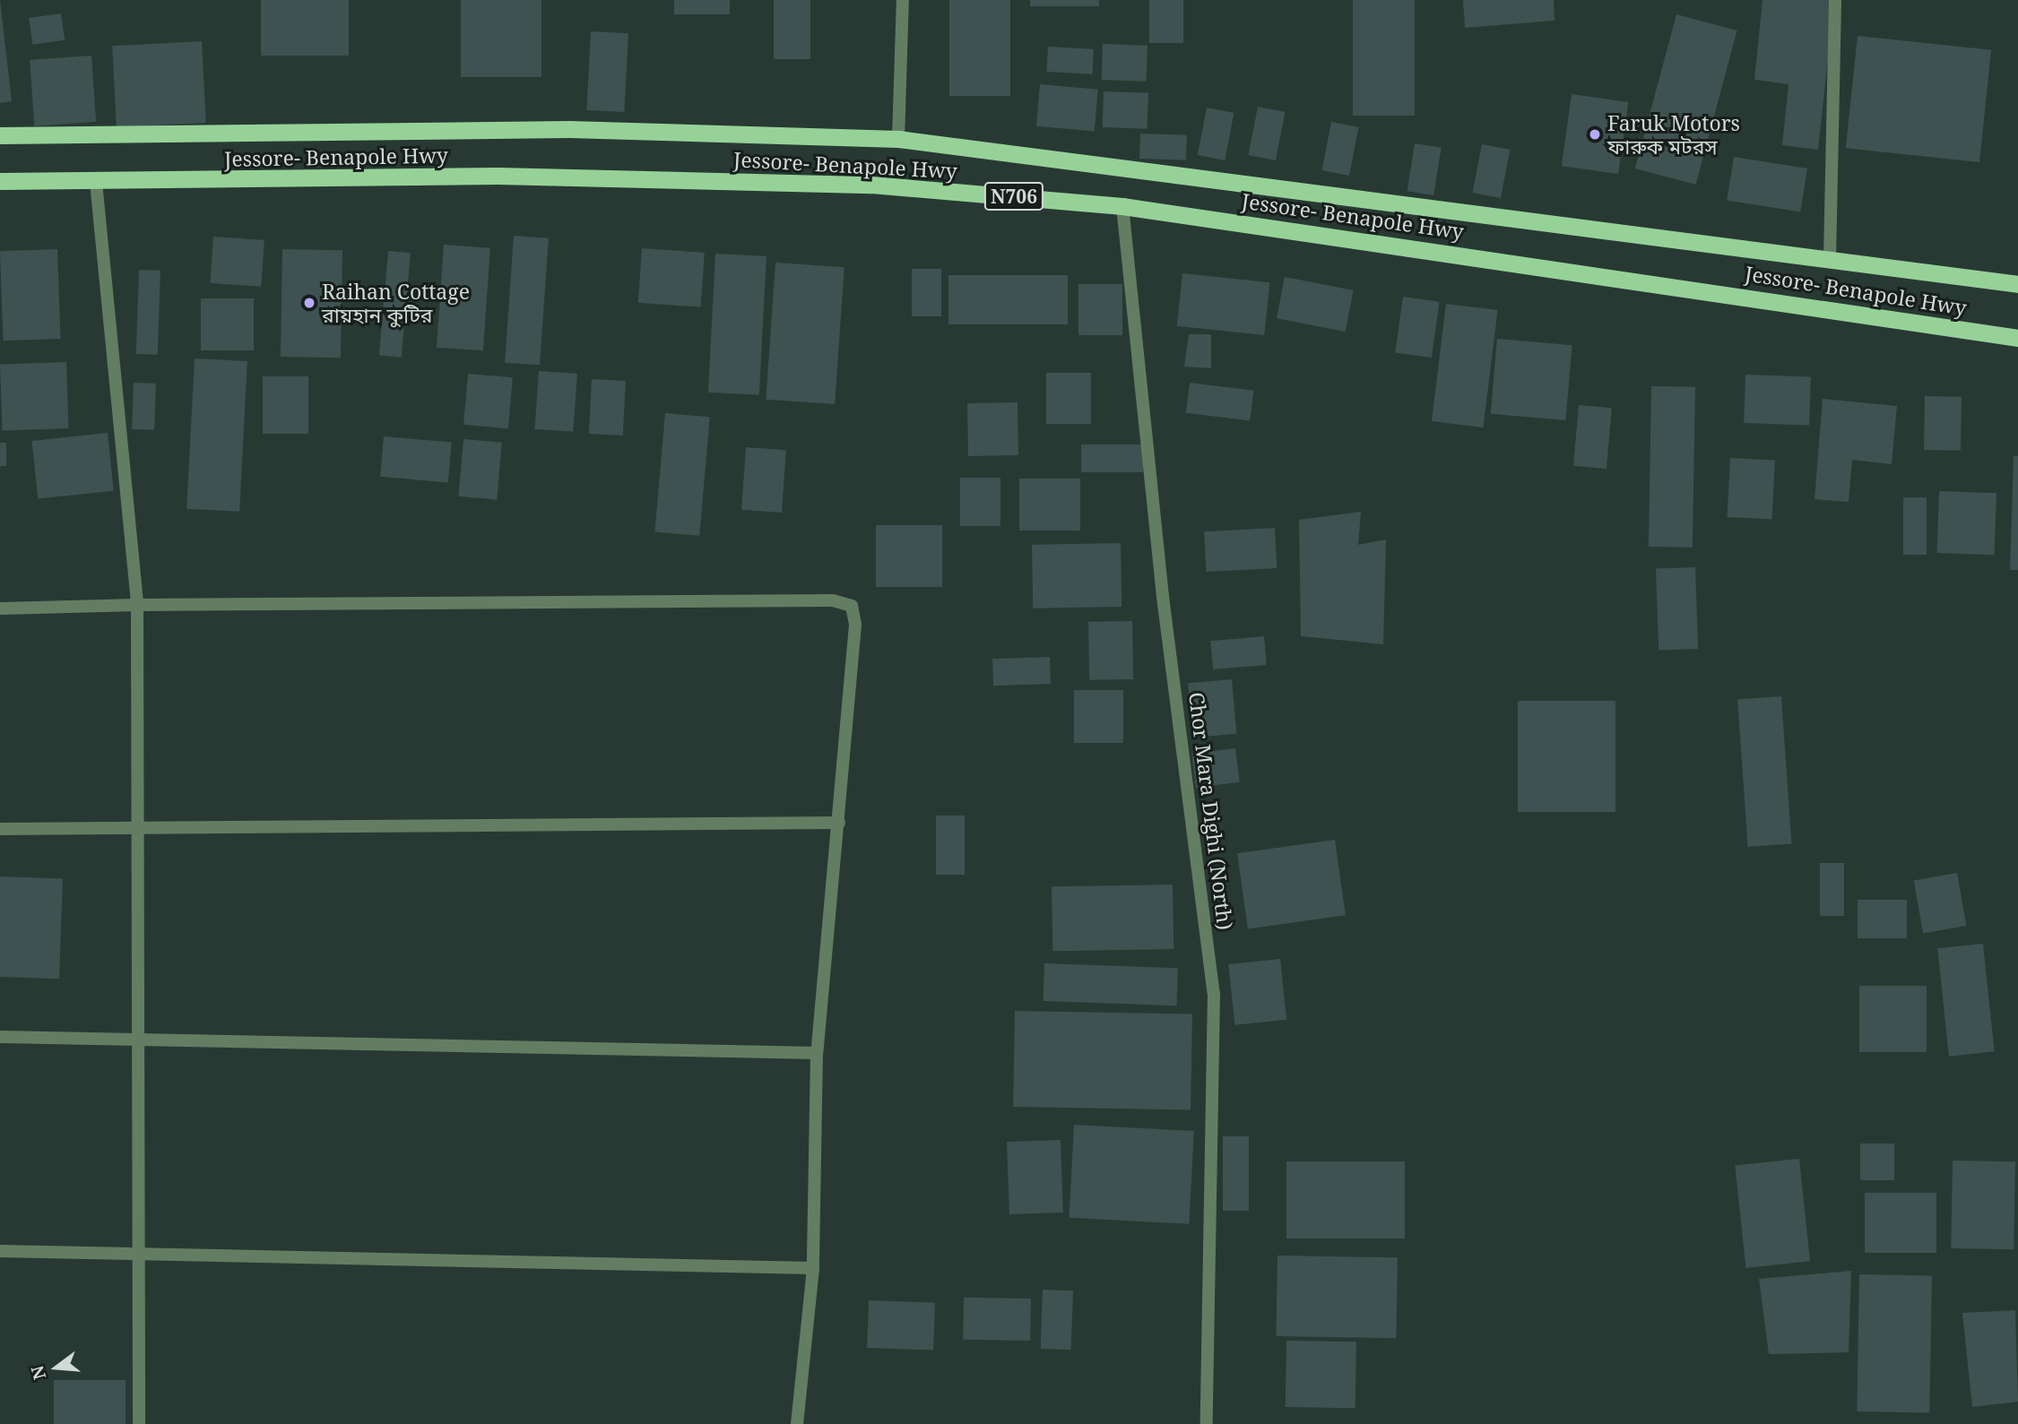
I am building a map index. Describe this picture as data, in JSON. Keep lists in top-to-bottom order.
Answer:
{
  "streets": {
    "highway": ["Jessore- Benapole Hwy", "N706"],
    "street": ["Chor Mara Dighi (North)"]
  },
  "crossings": [
    ["Jessore- Benapole Hwy", "Chor Mara Dighi (North)"]
  ],
  "places": ["Faruk Motors ফারুক মটরস", "Raihan Cottage রায়হান কুটির"],
  "north": "left"
}
